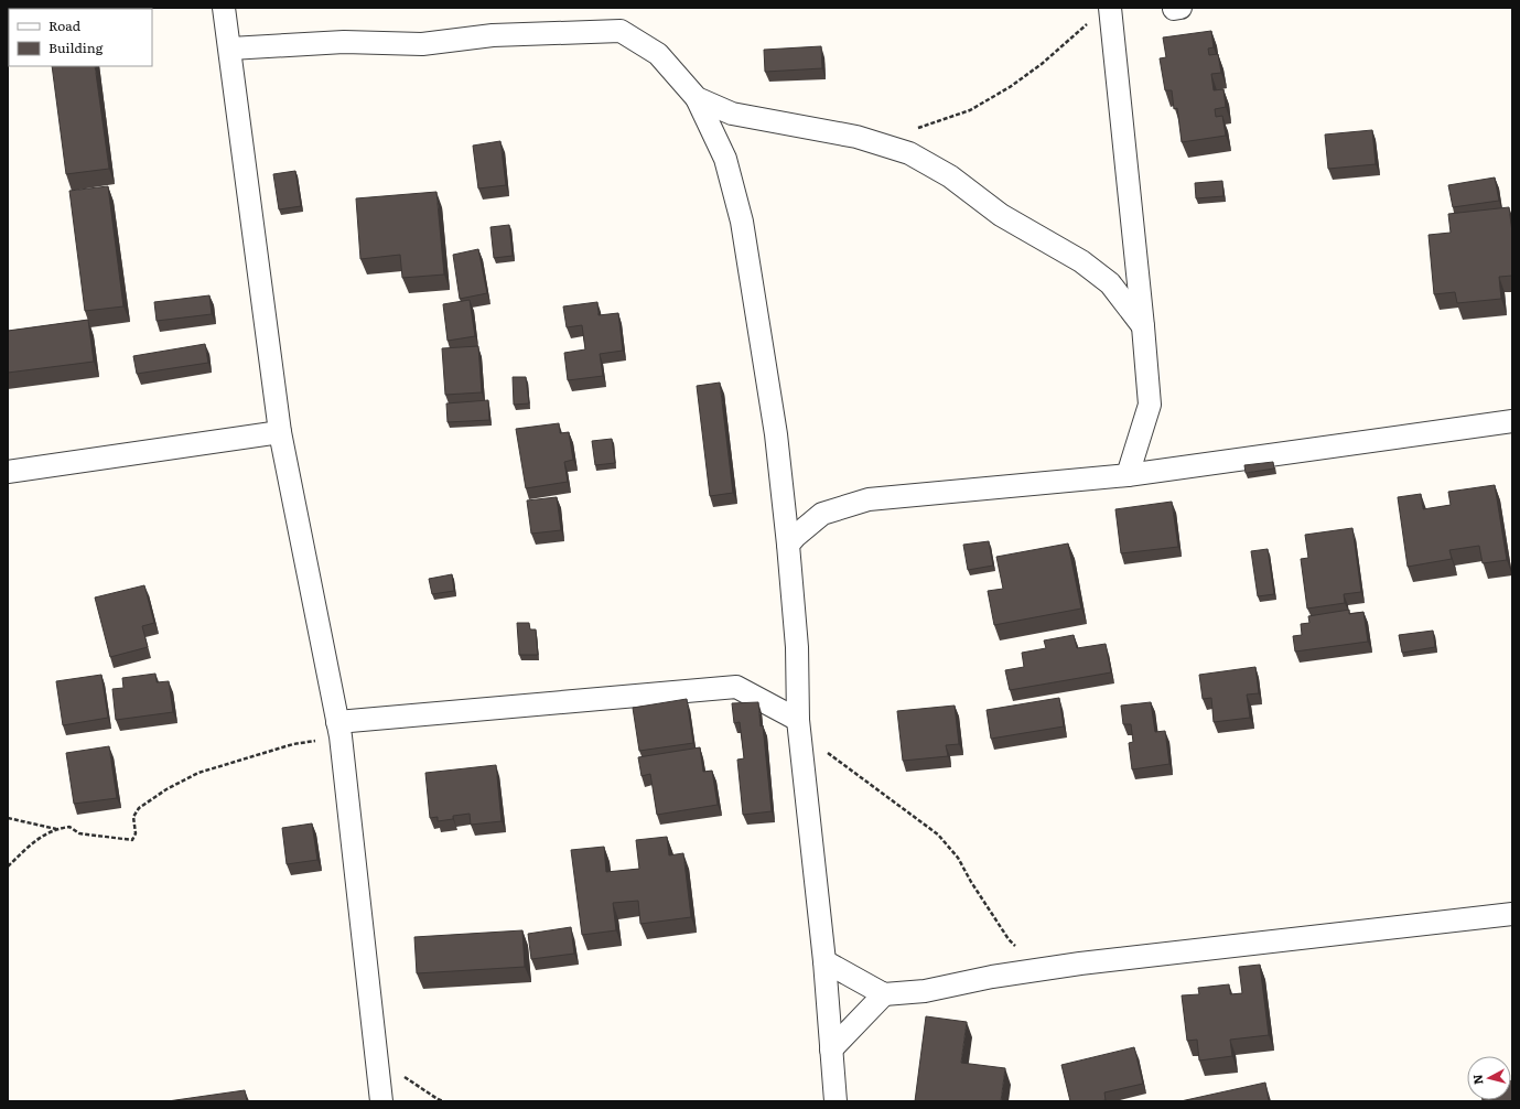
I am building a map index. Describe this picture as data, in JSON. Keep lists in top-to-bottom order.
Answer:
{
  "legend": ["Road", "Building"],
  "north": "left"
}
